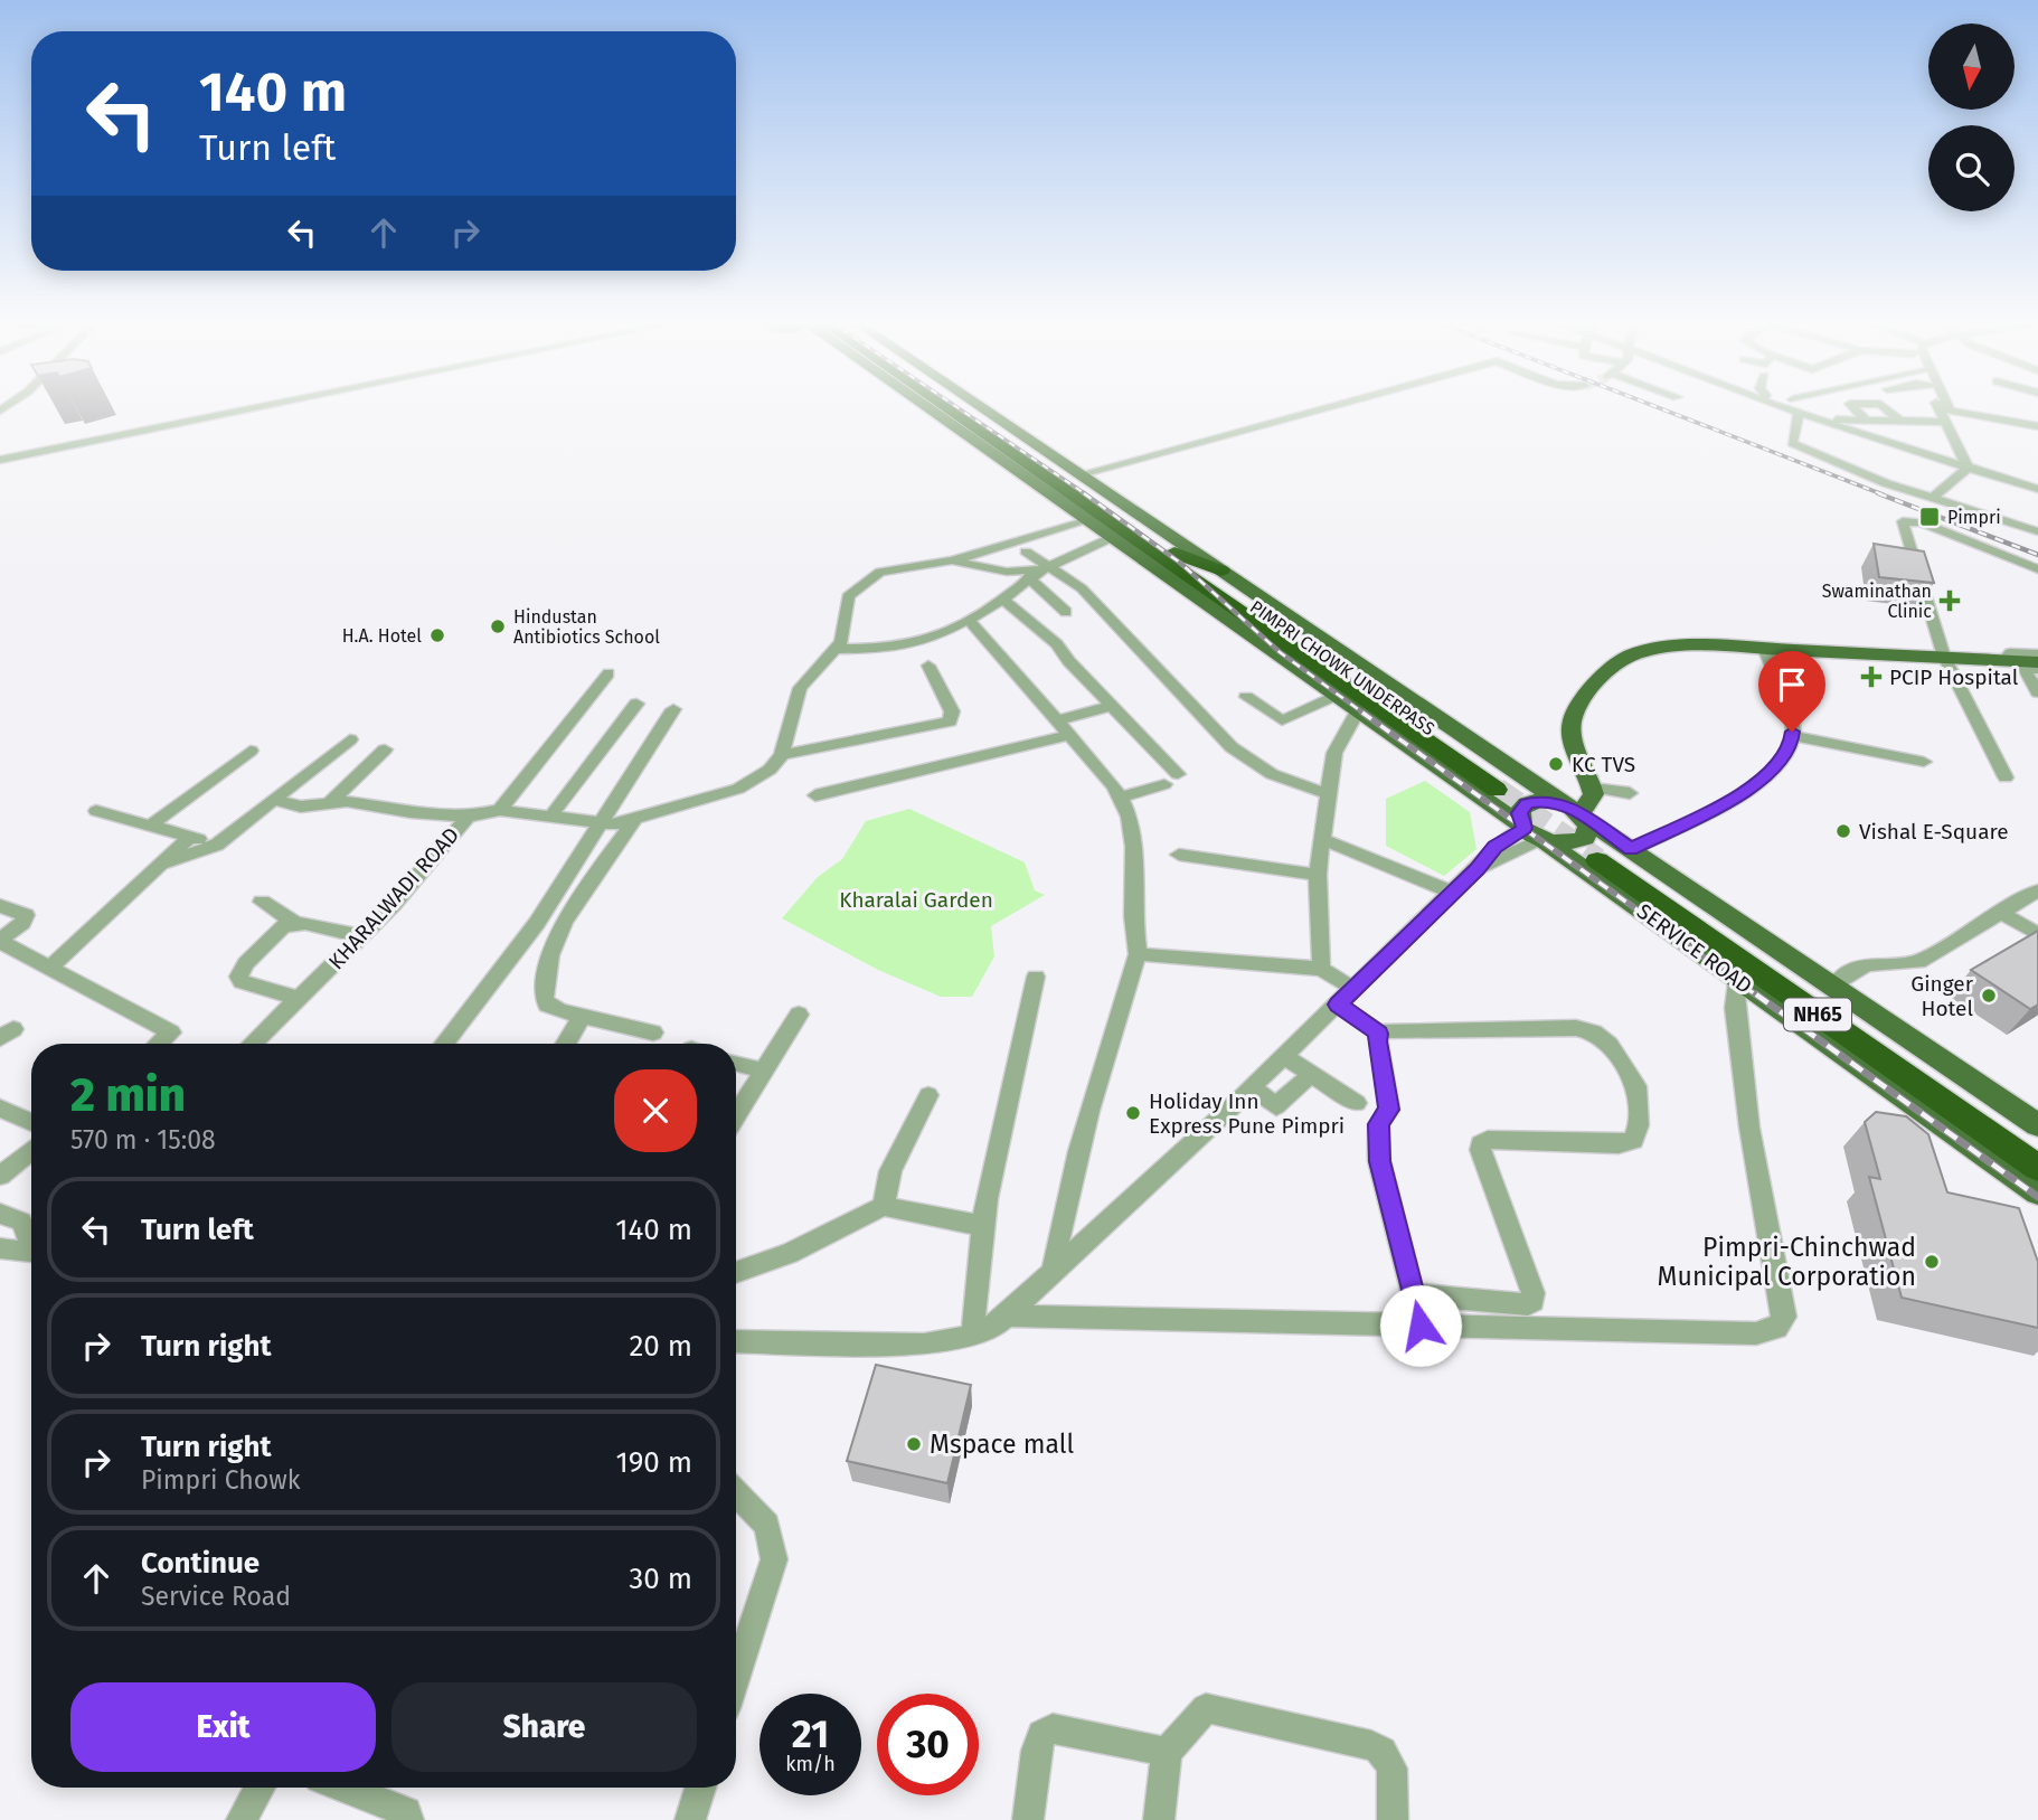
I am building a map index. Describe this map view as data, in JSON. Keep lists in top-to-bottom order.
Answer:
{
  "streets": {
    "highway": ["PIMPRI CHOWK UNDERPASS", "NH65"],
    "main road": ["SERVICE ROAD"],
    "street": ["KHARALWADI ROAD"]
  },
  "crossings": [
    ["SERVICE ROAD", "NH65"]
  ],
  "parks": ["Kharalai Garden"],
  "places": {
    "transit": ["Pimpri"],
    "health": ["Swaminathan Clinic", "PCIP Hospital"],
    "other": [
      "Hindustan Antibiotics School",
      "H.A. Hotel",
      "KC TVS",
      "Vishal E-Square",
      "Ginger Hotel",
      "Holiday Inn Express Pune Pimpri",
      "Pimpri-Chinchwad Municipal Corporation",
      "Mspace mall"
    ]
  },
  "north": "bottom",
  "page": {
    "turn": ["140 m", "Turn left"],
    "heading": ["2 min", "570 m · 15:08"],
    "list": [
      {
        "name": "Turn left",
        "value": "140 m"
      },
      {
        "name": "Turn right",
        "value": "20 m"
      },
      {
        "name": "Turn right",
        "note": "Pimpri Chowk",
        "value": "190 m"
      },
      {
        "name": "Continue",
        "note": "Service Road",
        "value": "30 m"
      }
    ],
    "buttons": ["Exit", "Share"],
    "speed": "21 km/h",
    "limit": "30"
  }
}
